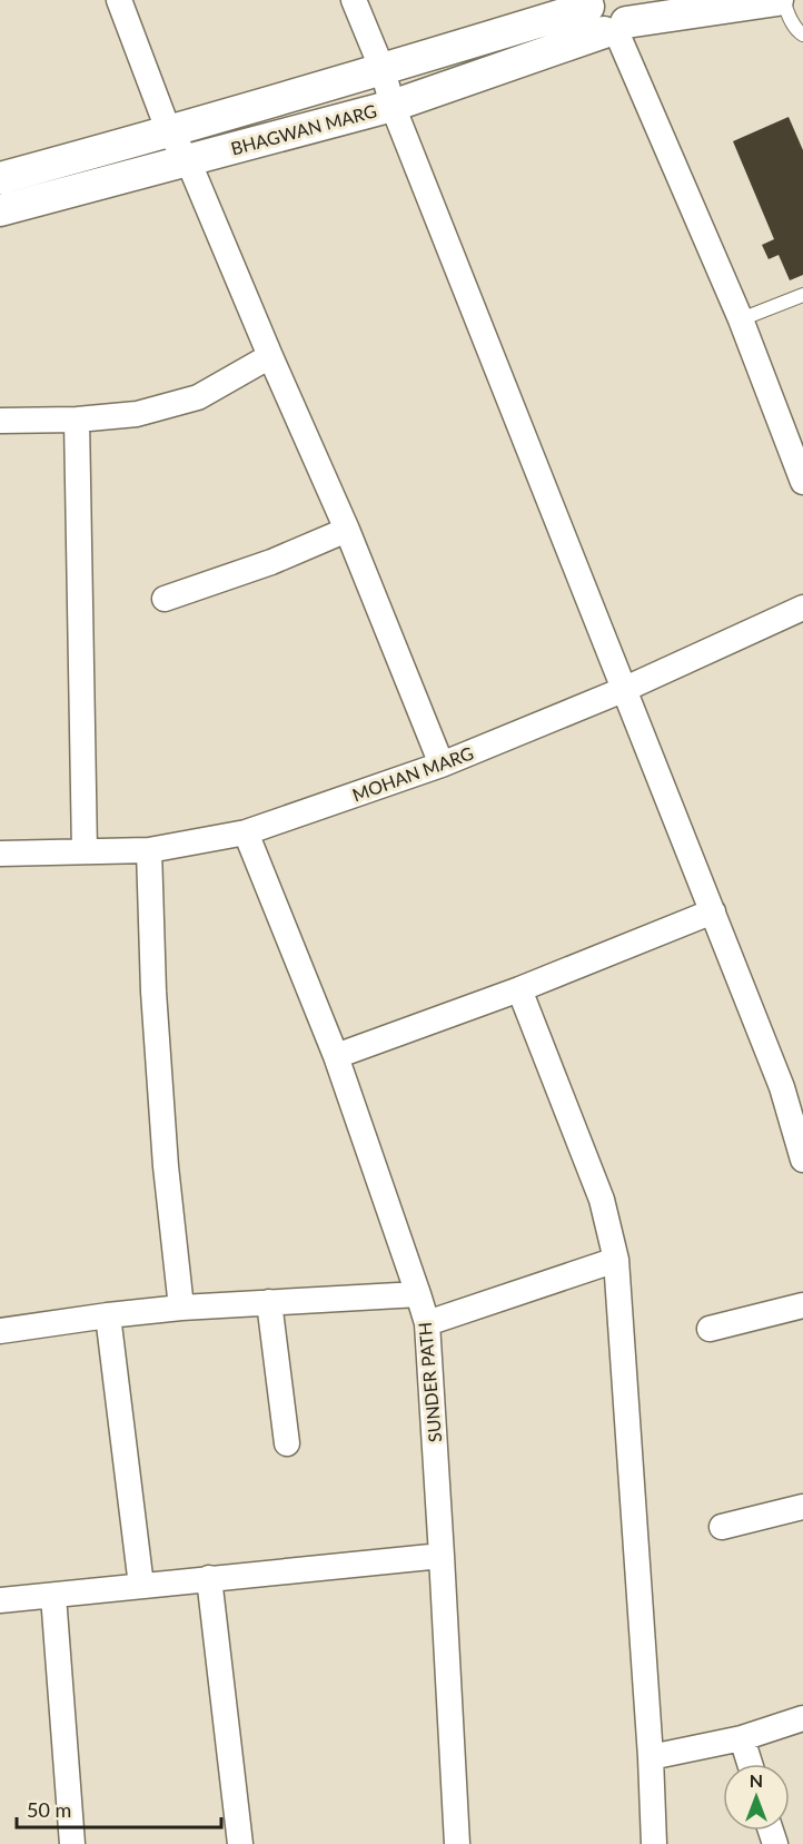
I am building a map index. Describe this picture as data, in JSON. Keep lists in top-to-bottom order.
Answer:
{
  "streets": {
    "street": ["BHAGWAN MARG", "MOHAN MARG", "SUNDER PATH"]
  },
  "crossings": [
    ["MOHAN MARG", "SUNDER PATH"]
  ],
  "scale_bar": "50 m",
  "north": "top"
}
